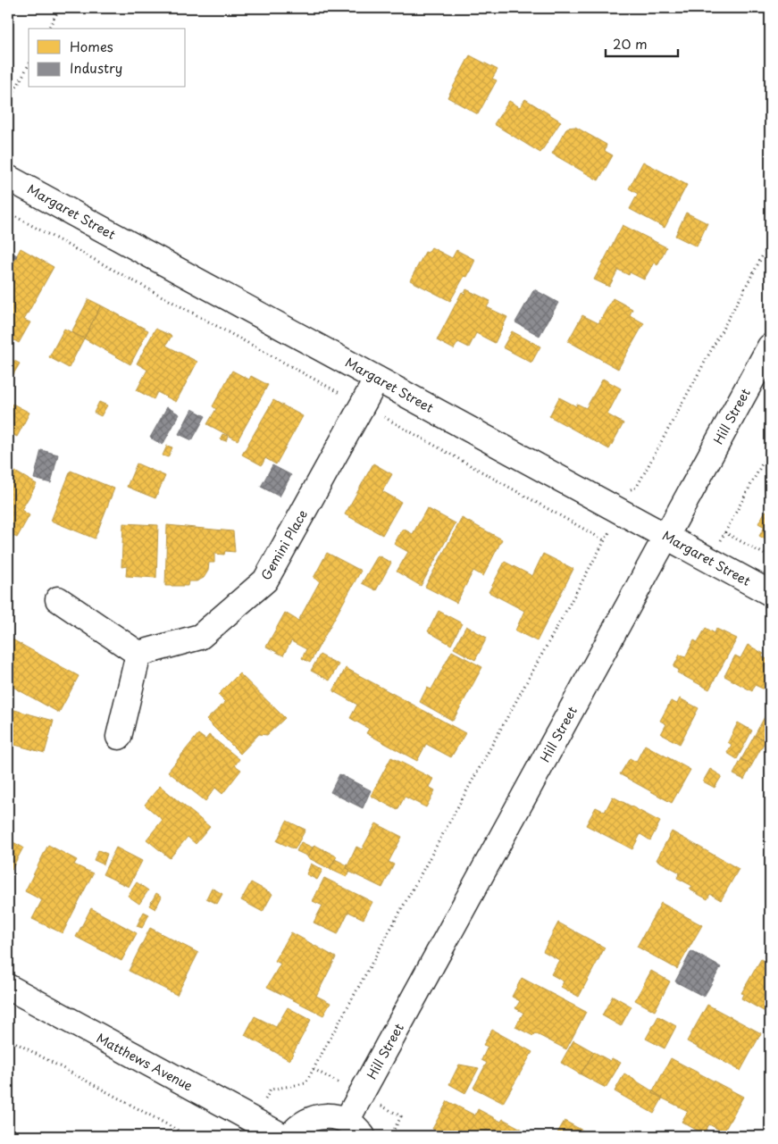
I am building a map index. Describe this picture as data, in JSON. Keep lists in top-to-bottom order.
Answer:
{
  "streets": {
    "street": [
      "Margaret Street",
      "Hill Street",
      "Gemini Place",
      "Matthews Avenue"
    ]
  },
  "crossings": [
    ["Margaret Street", "Hill Street"],
    ["Margaret Street", "Gemini Place"]
  ],
  "legend": ["Homes", "Industry"],
  "scale_bar": "20 m"
}
